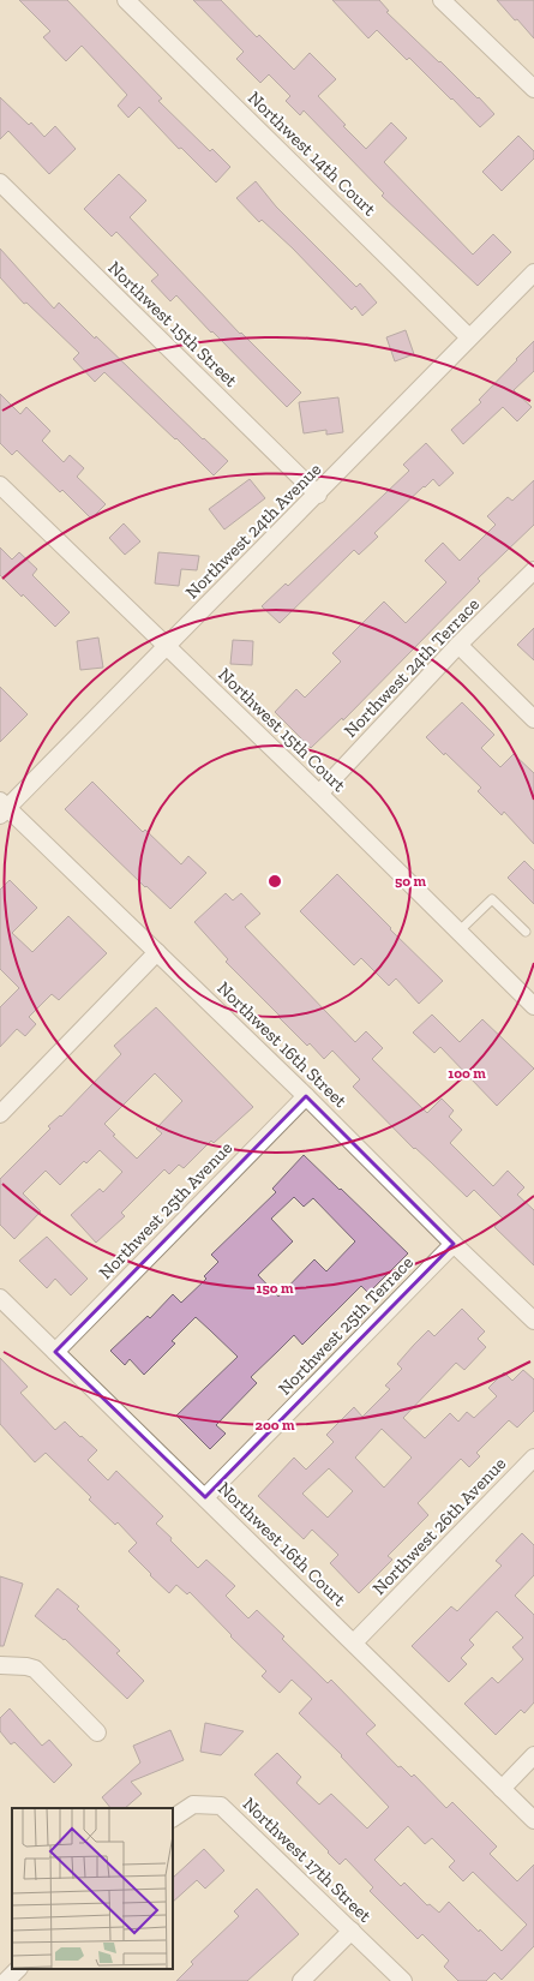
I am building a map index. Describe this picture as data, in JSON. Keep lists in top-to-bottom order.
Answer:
{
  "streets": {
    "street": [
      "Northwest 14th Court",
      "Northwest 15th Street",
      "Northwest 24th Avenue",
      "Northwest 24th Terrace",
      "Northwest 15th Court",
      "Northwest 16th Street",
      "Northwest 25th Avenue",
      "Northwest 25th Terrace",
      "Northwest 26th Avenue",
      "Northwest 16th Court",
      "Northwest 17th Street"
    ]
  },
  "crossings": [
    ["Northwest 14th Court", "Northwest 24th Avenue"],
    ["Northwest 15th Street", "Northwest 24th Avenue"],
    ["Northwest 24th Avenue", "Northwest 15th Court"],
    ["Northwest 24th Avenue", "Northwest 16th Street"],
    ["Northwest 24th Terrace", "Northwest 15th Court"],
    ["Northwest 16th Street", "Northwest 25th Avenue"],
    ["Northwest 16th Street", "Northwest 25th Terrace"],
    ["Northwest 25th Avenue", "Northwest 16th Court"],
    ["Northwest 25th Terrace", "Northwest 16th Court"],
    ["Northwest 26th Avenue", "Northwest 16th Court"]
  ],
  "rings": [
    "50 m",
    "100 m",
    "150 m",
    "200 m"
  ]
}
